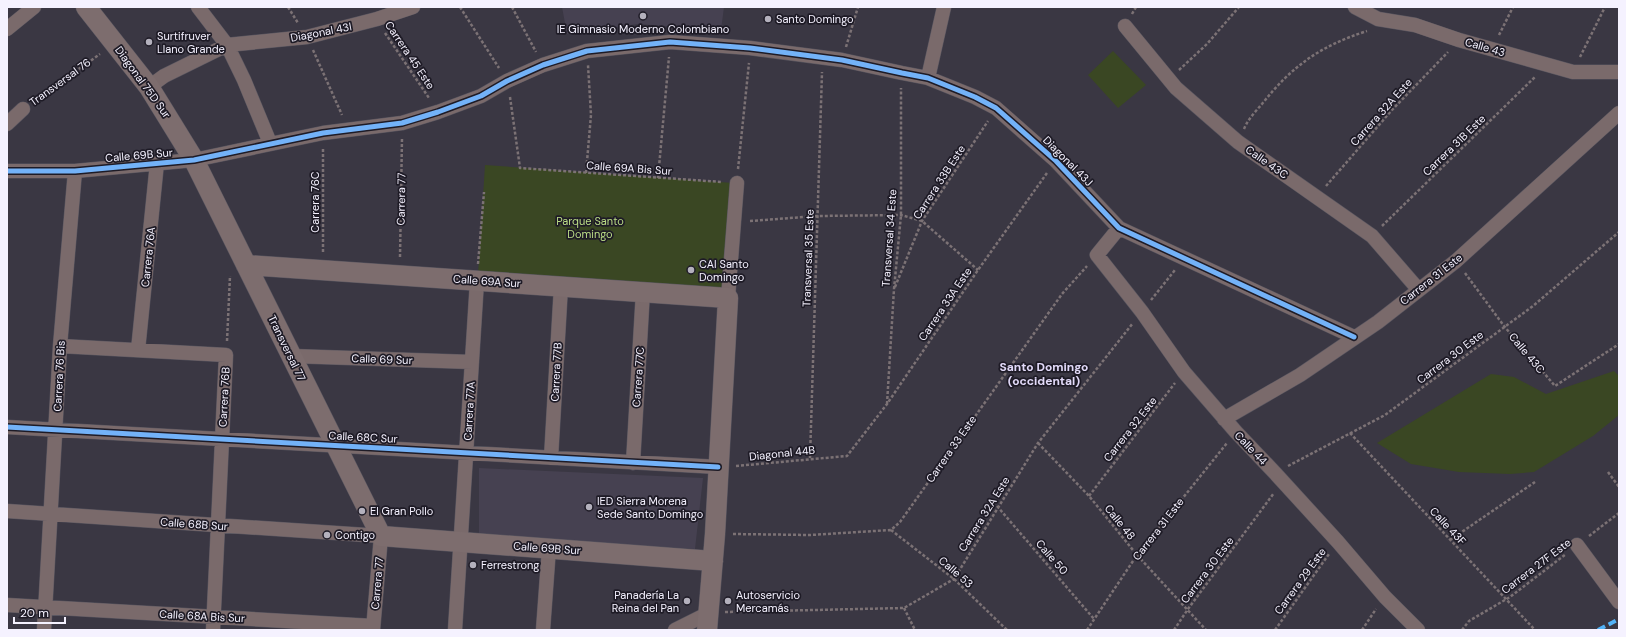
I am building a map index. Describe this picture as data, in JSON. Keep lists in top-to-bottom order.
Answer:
{
  "streets": {
    "street": [
      "Diagonal 43I",
      "Calle 43",
      "Transversal 76",
      "Diagonal 75D Sur",
      "Calle 69B Sur",
      "Diagonal 43J",
      "Calle 43C",
      "Carrera 77",
      "Carrera 76A",
      "Carrera 31 Este",
      "Calle 69A Sur",
      "Transversal 77",
      "Calle 69 Sur",
      "Carrera 77B",
      "Carrera 76 Bis",
      "Carrera 77C",
      "Carrera 76B",
      "Carrera 77A",
      "Calle 68C Sur",
      "Calle 44",
      "Calle 68B Sur",
      "Calle 68A Bis Sur"
    ],
    "path": [
      "Carrera 45 Este",
      "Carrera 32A Este",
      "Carrera 31B Este",
      "Calle 69A Bis Sur",
      "Carrera 33B Este",
      "Carrera 76C",
      "Transversal 34 Este",
      "Transversal 35 Este",
      "Carrera 33A Este",
      "Carrera 30 Este",
      "Carrera 32 Este",
      "Carrera 33 Este",
      "Diagonal 44B",
      "Calle 48",
      "Calle 43F",
      "Calle 50",
      "Carrera 27F Este",
      "Calle 53",
      "Carrera 29 Este"
    ]
  },
  "crossings": [
    ["Diagonal 43I", "Carrera 45 Este"],
    ["Calle 43", "Carrera 32A Este"],
    ["Calle 43", "Carrera 31B Este"],
    ["Carrera 45 Este", "Calle 69B Sur"],
    ["Transversal 76", "Diagonal 75D Sur"],
    ["Diagonal 75D Sur", "Calle 69B Sur"],
    ["Diagonal 75D Sur", "Transversal 77"],
    ["Carrera 32A Este", "Diagonal 43J"],
    ["Carrera 32A Este", "Calle 43C"],
    ["Carrera 32A Este", "Calle 44"],
    ["Carrera 32A Este", "Calle 48"],
    ["Carrera 32A Este", "Calle 50"],
    ["Carrera 32A Este", "Calle 53"],
    ["Carrera 31B Este", "Calle 43C"],
    ["Calle 69B Sur", "Diagonal 43J"],
    ["Calle 69B Sur", "Calle 69A Bis Sur"],
    ["Calle 69B Sur", "Carrera 77"],
    ["Calle 69B Sur", "Carrera 76C"],
    ["Calle 69B Sur", "Carrera 76A"],
    ["Calle 69B Sur", "Transversal 77"],
    ["Calle 69B Sur", "Carrera 76 Bis"],
    ["Calle 69B Sur", "Carrera 77A"],
    ["Calle 69B Sur", "Calle 68B Sur"],
    ["Diagonal 43J", "Calle 69A Bis Sur"],
    ["Diagonal 43J", "Carrera 33B Este"],
    ["Diagonal 43J", "Transversal 34 Este"],
    ["Diagonal 43J", "Transversal 35 Este"],
    ["Diagonal 43J", "Carrera 31 Este"],
    ["Diagonal 43J", "Carrera 33A Este"],
    ["Calle 43C", "Carrera 31 Este"],
    ["Calle 43C", "Carrera 30 Este"],
    ["Carrera 33B Este", "Transversal 34 Este"],
    ["Carrera 77", "Calle 69A Sur"],
    ["Carrera 77", "Transversal 77"],
    ["Carrera 77", "Calle 68B Sur"],
    ["Carrera 77", "Calle 68A Bis Sur"],
    ["Carrera 76C", "Calle 69A Sur"],
    ["Transversal 34 Este", "Carrera 33A Este"],
    ["Transversal 35 Este", "Diagonal 44B"],
    ["Carrera 31 Este", "Calle 44"],
    ["Carrera 31 Este", "Calle 48"],
    ["Carrera 31 Este", "Calle 50"],
    ["Calle 69A Sur", "Transversal 77"],
    ["Calle 69A Sur", "Carrera 77B"],
    ["Calle 69A Sur", "Carrera 77C"],
    ["Calle 69A Sur", "Carrera 76B"],
    ["Calle 69A Sur", "Carrera 77A"],
    ["Carrera 33A Este", "Diagonal 44B"],
    ["Transversal 77", "Calle 69 Sur"],
    ["Transversal 77", "Carrera 76B"],
    ["Transversal 77", "Calle 68C Sur"],
    ["Transversal 77", "Calle 68B Sur"],
    ["Carrera 30 Este", "Calle 44"],
    ["Carrera 30 Este", "Calle 48"],
    ["Carrera 30 Este", "Calle 43F"],
    ["Calle 69 Sur", "Carrera 77A"],
    ["Carrera 77B", "Calle 68C Sur"],
    ["Carrera 76 Bis", "Calle 68C Sur"],
    ["Carrera 76 Bis", "Calle 68B Sur"],
    ["Carrera 76 Bis", "Calle 68A Bis Sur"],
    ["Carrera 77C", "Calle 68C Sur"],
    ["Carrera 76B", "Calle 68C Sur"],
    ["Carrera 76B", "Calle 68B Sur"],
    ["Carrera 76B", "Calle 68A Bis Sur"],
    ["Carrera 77A", "Calle 68C Sur"],
    ["Carrera 32 Este", "Calle 44"],
    ["Carrera 32 Este", "Calle 48"],
    ["Calle 68C Sur", "Diagonal 44B"],
    ["Calle 44", "Carrera 33 Este"],
    ["Calle 44", "Carrera 29 Este"],
    ["Carrera 33 Este", "Calle 53"],
    ["Calle 43F", "Carrera 27F Este"]
  ],
  "districts": ["Santo Domingo (occidental)"],
  "parks": ["Parque Santo Domingo"],
  "places": [
    "IE Gimnasio Moderno Colombiano",
    "Santo Domingo",
    "Surtifruver Llano Grande",
    "CAI Santo Domingo",
    "IED Sierra Morena Sede Santo Domingo",
    "El Gran Pollo",
    "Contigo",
    "Ferrestrong",
    "Panadería La Reina del Pan",
    "Autoservicio Mercamás"
  ],
  "scale_bar": "20 m"
}
